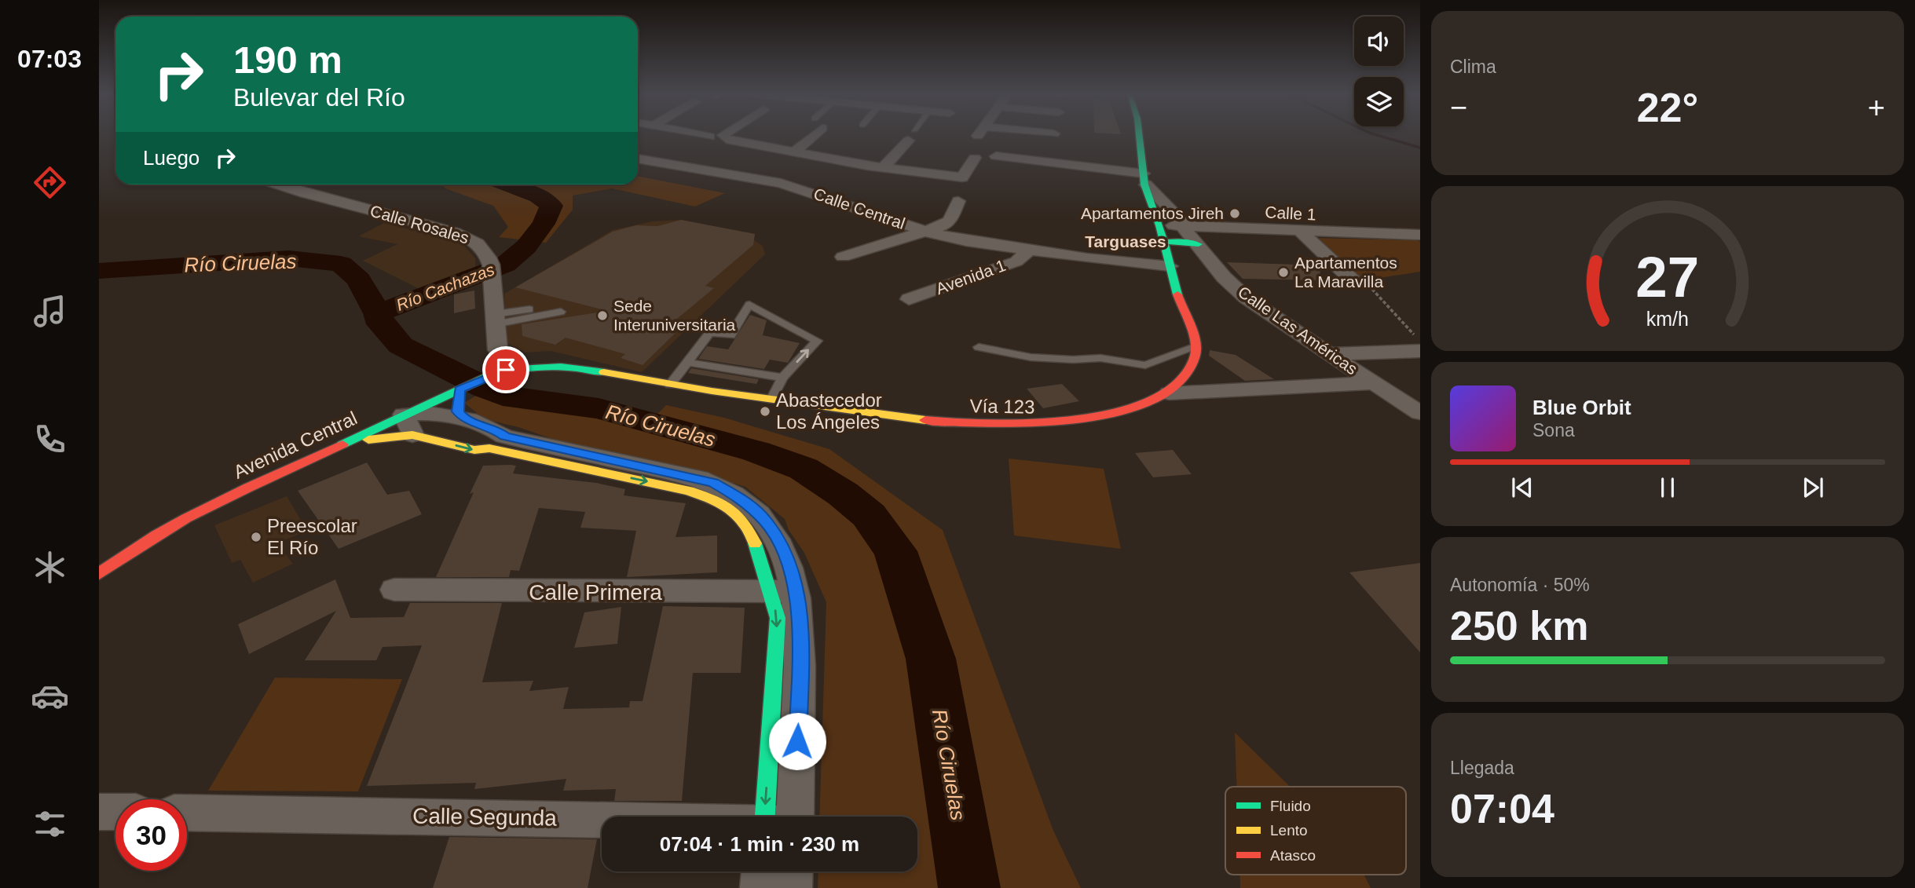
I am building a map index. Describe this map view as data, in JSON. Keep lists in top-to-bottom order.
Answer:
{
  "streets": {
    "main road": ["Vía 123", "Avenida Central"],
    "street": [
      "Calle Central",
      "Calle 1",
      "Calle Rosales",
      "Avenida 1",
      "Calle Las Américas",
      "Calle Primera",
      "Calle Segunda"
    ]
  },
  "crossings": [
    ["Calle Central", "Avenida 1"],
    ["Calle 1", "Calle Las Américas"],
    ["Calle Rosales", "Vía 123"],
    ["Calle Rosales", "Avenida Central"],
    ["Vía 123", "Avenida Central"]
  ],
  "districts": ["Targuases"],
  "water": ["Río Ciruelas", "Río Cachazas"],
  "places": [
    "Apartamentos Jireh",
    "Apartamentos La Maravilla",
    "Sede Interuniversitaria",
    "Abastecedor Los Ángeles",
    "Preescolar El Río"
  ],
  "legend": ["Fluido", "Lento", "Atasco"],
  "page": {
    "tabs": "07:03",
    "tile": [
      "Clima",
      ["Autonomía · 50%", "250 km"],
      ["Llegada", "07:04"]
    ],
    "turn": ["190 m", "Bulevar del Río"],
    "heat": ["−", "22°", "+"],
    "then": "Luego",
    "song": ["Blue Orbit", "Sona"],
    "limit": "30",
    "trip": "07:04 · 1 min · 230 m",
    "gauge": ["27", "km/h"]
  }
}
